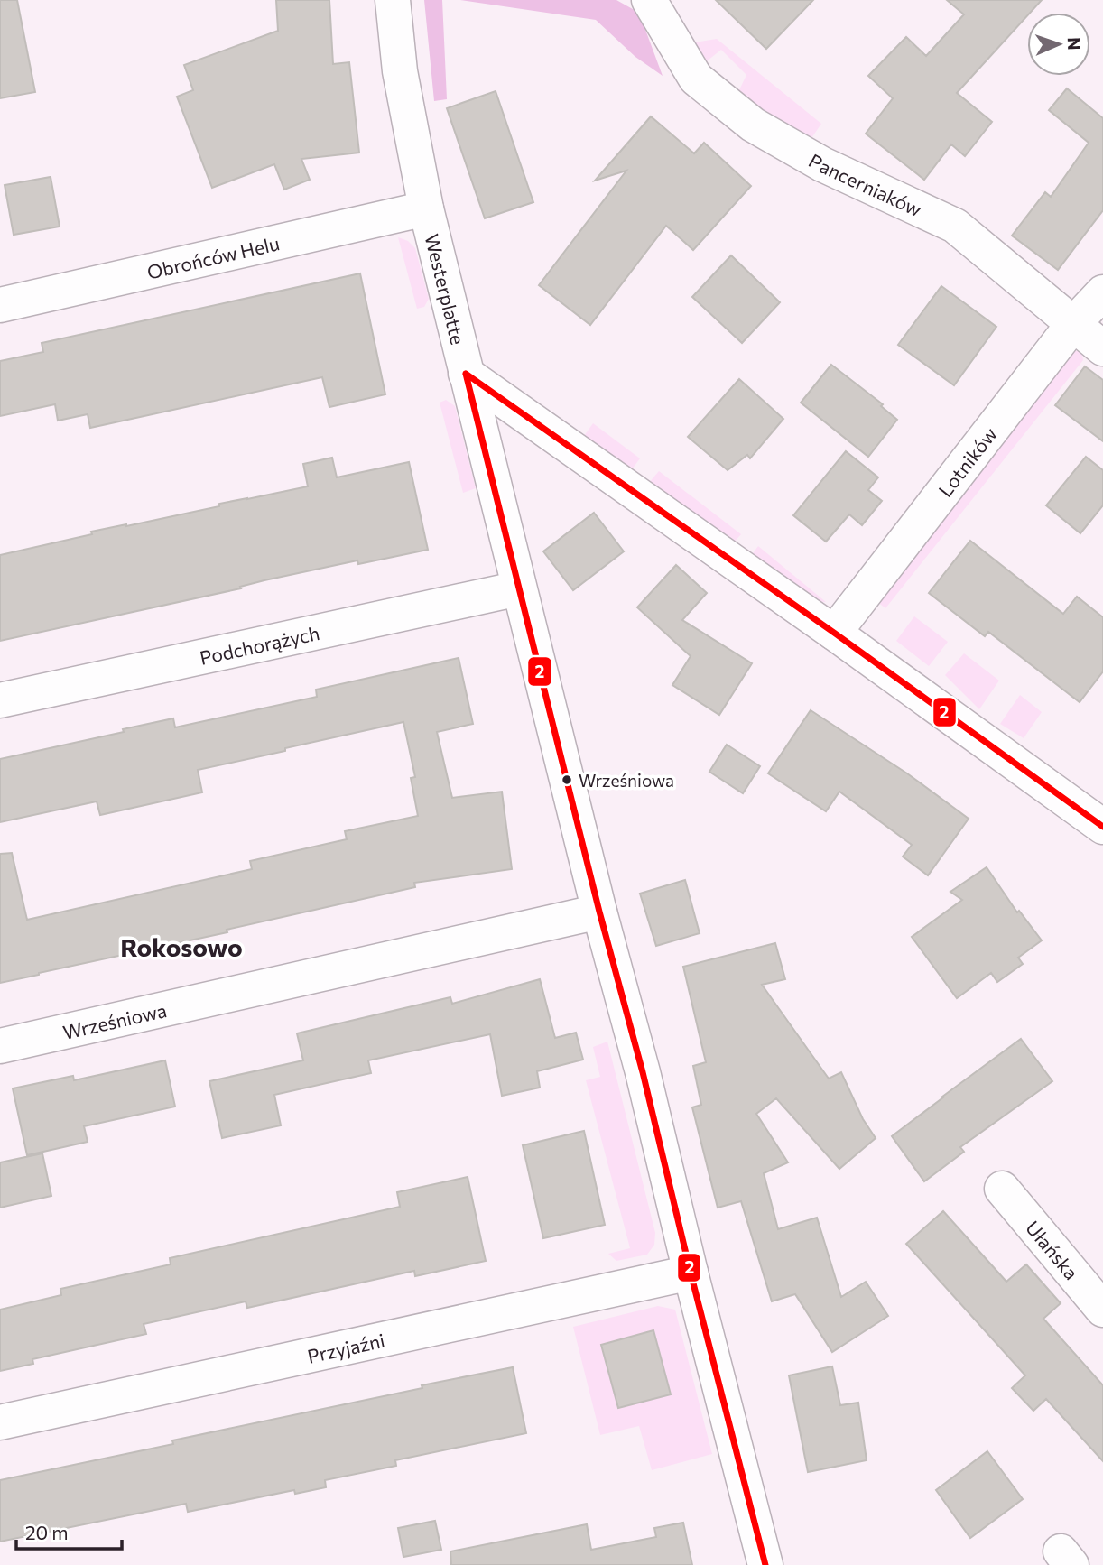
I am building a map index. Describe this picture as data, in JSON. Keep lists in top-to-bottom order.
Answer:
{
  "streets": {
    "street": [
      "Pancerniaków",
      "Obrońców Helu",
      "Westerplatte",
      "Lotników",
      "Podchorążych",
      "Wrześniowa",
      "Ułańska",
      "Przyjaźni"
    ]
  },
  "crossings": [
    ["Pancerniaków", "Lotników"],
    ["Obrońców Helu", "Westerplatte"],
    ["Westerplatte", "Podchorążych"],
    ["Westerplatte", "Wrześniowa"],
    ["Westerplatte", "Przyjaźni"]
  ],
  "districts": ["Rokosowo"],
  "places": ["Wrześniowa"],
  "lines": ["transit line 2"],
  "scale_bar": "20 m",
  "north": "right"
}
